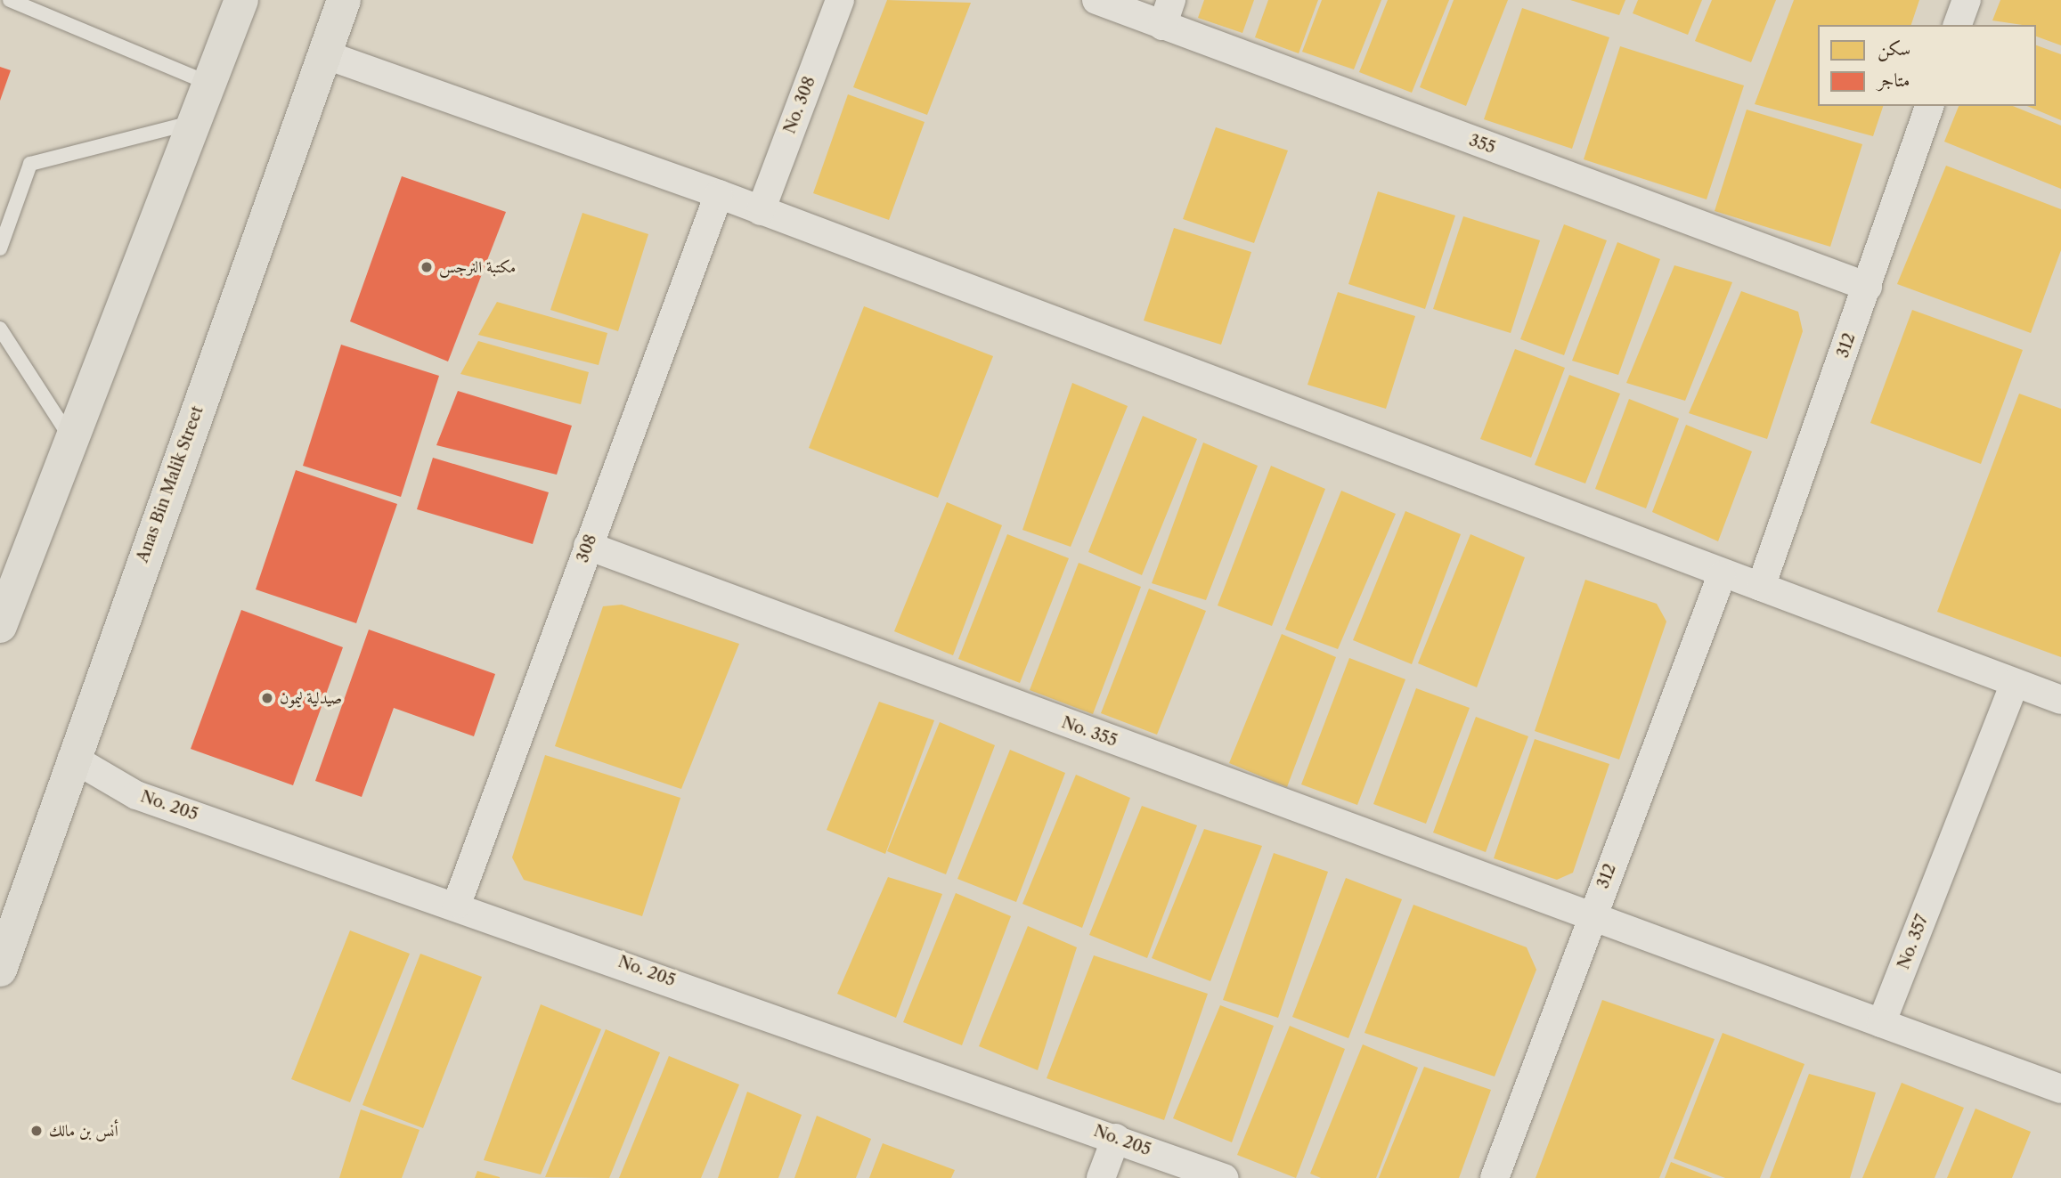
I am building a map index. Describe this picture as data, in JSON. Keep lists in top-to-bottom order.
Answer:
{
  "streets": {
    "main road": ["Anas Bin Malik Street"],
    "street": [
      "No. 308",
      "355",
      "312",
      "308",
      "No. 355",
      "No. 205",
      "No. 357"
    ]
  },
  "crossings": [
    ["355", "312"],
    ["312", "No. 355"],
    ["Anas Bin Malik Street", "No. 205"],
    ["308", "No. 355"],
    ["308", "No. 205"],
    ["No. 355", "No. 357"]
  ],
  "places": ["مكتبة النرجس", "صيدلية ليمون", "أنس بن مالك"],
  "legend": ["سكن", "متاجر"]
}
